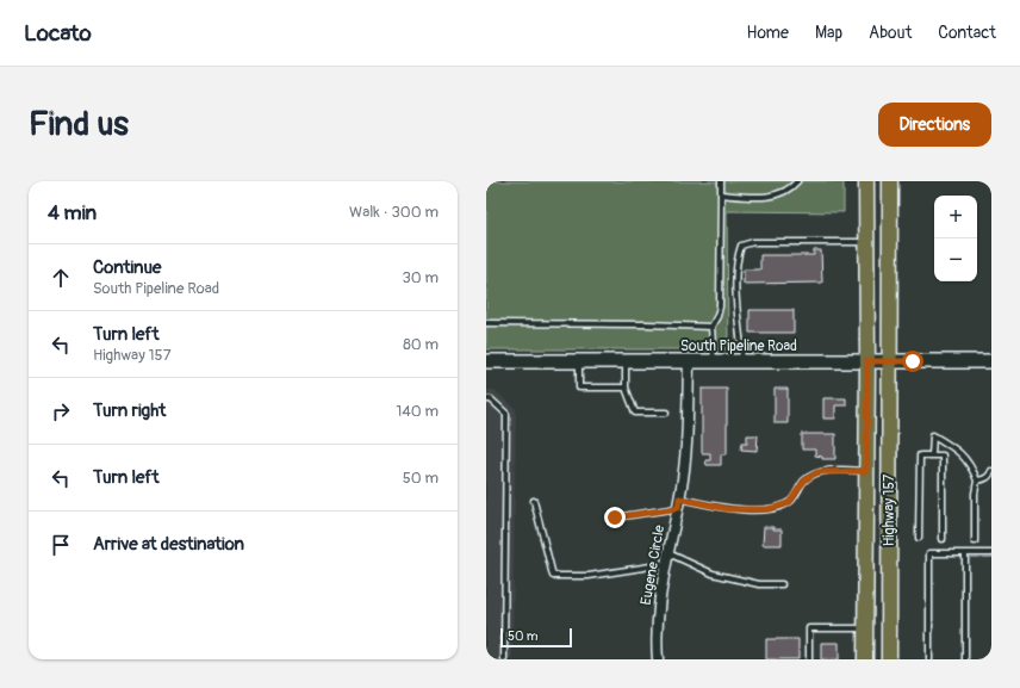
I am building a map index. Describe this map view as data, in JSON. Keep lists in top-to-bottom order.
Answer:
{
  "streets": {
    "main road": ["Highway 157"],
    "street": ["South Pipeline Road", "Eugene Circle"]
  },
  "crossings": [
    ["South Pipeline Road", "Highway 157"],
    ["South Pipeline Road", "Eugene Circle"]
  ],
  "scale_bar": "50 m",
  "page": {
    "header": "Locato",
    "nav": [
      "Home",
      "Map",
      "About",
      "Contact"
    ],
    "buttons": "Directions",
    "title": "Find us",
    "heading": ["4 min", "Walk · 300 m"],
    "map_buttons": ["+", "−"],
    "list": [
      ["Continue", "South Pipeline Road", "30 m"],
      ["Turn left", "Highway 157", "80 m"],
      ["Turn right", "140 m"],
      ["Turn left", "50 m"],
      "Arrive at destination"
    ],
    "scale": "50 m"
  }
}
